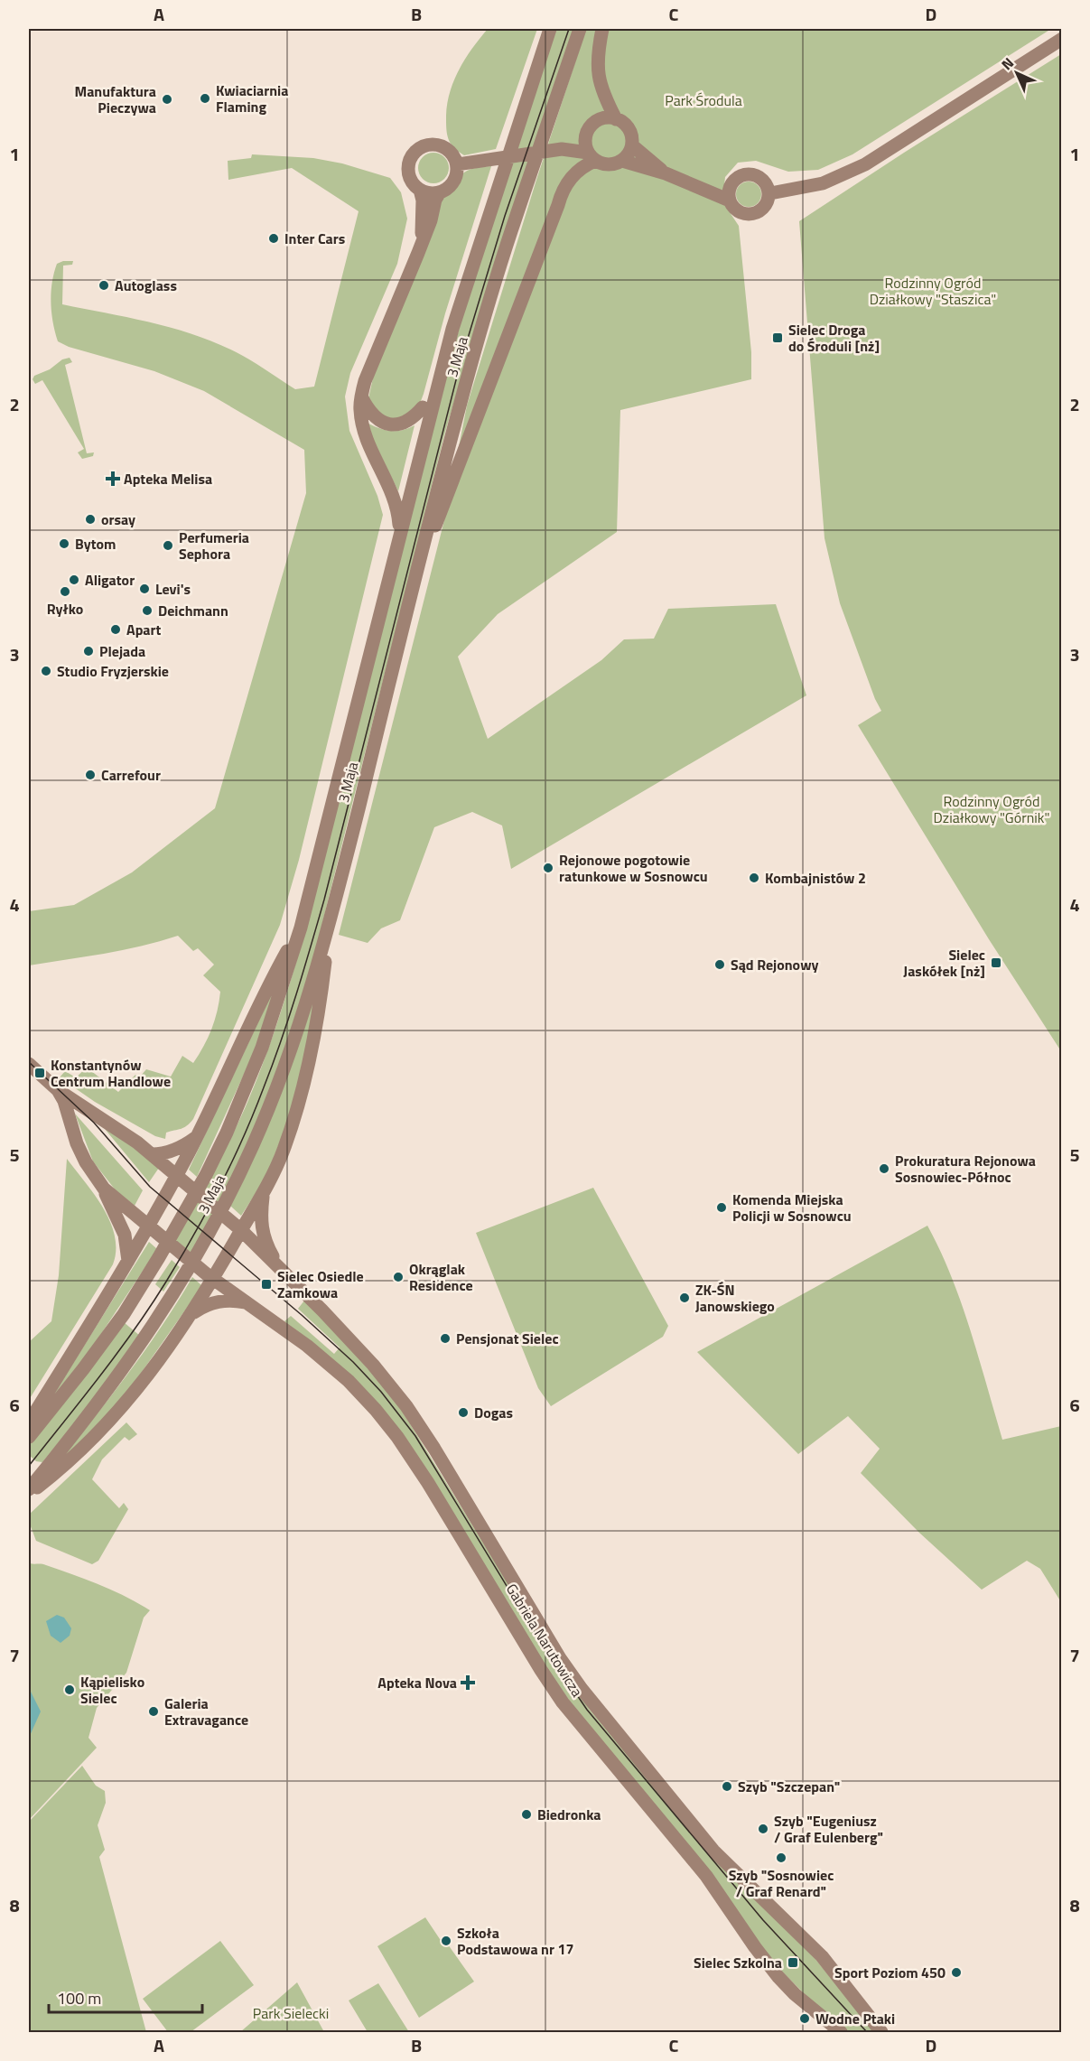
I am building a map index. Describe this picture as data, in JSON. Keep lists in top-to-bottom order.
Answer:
{
  "streets": {
    "main road": ["3 Maja", "Gabriela Narutowicza"]
  },
  "parks": [
    "Park Środula",
    "Rodzinny Ogród Działkowy \"Staszica\"",
    "Rodzinny Ogród Działkowy \"Górnik\"",
    "Park Sielecki"
  ],
  "places": {
    "other": [
      "Kwiaciarnia Flaming",
      "Manufaktura Pieczywa",
      "Inter Cars",
      "Autoglass",
      "orsay",
      "Bytom",
      "Perfumeria Sephora",
      "Aligator",
      "Levi's",
      "Ryłko",
      "Deichmann",
      "Apart",
      "Plejada",
      "Studio Fryzjerskie",
      "Carrefour",
      "Rejonowe pogotowie ratunkowe w Sosnowcu",
      "Kombajnistów 2",
      "Sąd Rejonowy",
      "Prokuratura Rejonowa Sosnowiec-Północ",
      "Komenda Miejska Policji w Sosnowcu",
      "Okrąglak Residence",
      "ZK-ŚN Janowskiego",
      "Pensjonat Sielec",
      "Dogas",
      "Kąpielisko Sielec",
      "Galeria Extravagance",
      "Szyb \"Szczepan\"",
      "Biedronka",
      "Szyb \"Eugeniusz / Graf Eulenberg\"",
      "Szyb \"Sosnowiec / Graf Renard\"",
      "Szkoła Podstawowa nr 17",
      "Sport Poziom 450",
      "Wodne Ptaki"
    ],
    "transit": [
      "Sielec Droga do Środuli [nż]",
      "Sielec Jaskółek [nż]",
      "Konstantynów Centrum Handlowe",
      "Sielec Osiedle Zamkowa",
      "Sielec Szkolna"
    ],
    "health": ["Apteka Melisa", "Apteka Nova"]
  },
  "scale_bar": "100 m",
  "north": "top left",
  "grid": {
    "columns": [
      "A",
      "B",
      "C",
      "D"
    ],
    "rows": [
      "1",
      "2",
      "3",
      "4",
      "5",
      "6",
      "7",
      "8"
    ]
  }
}
